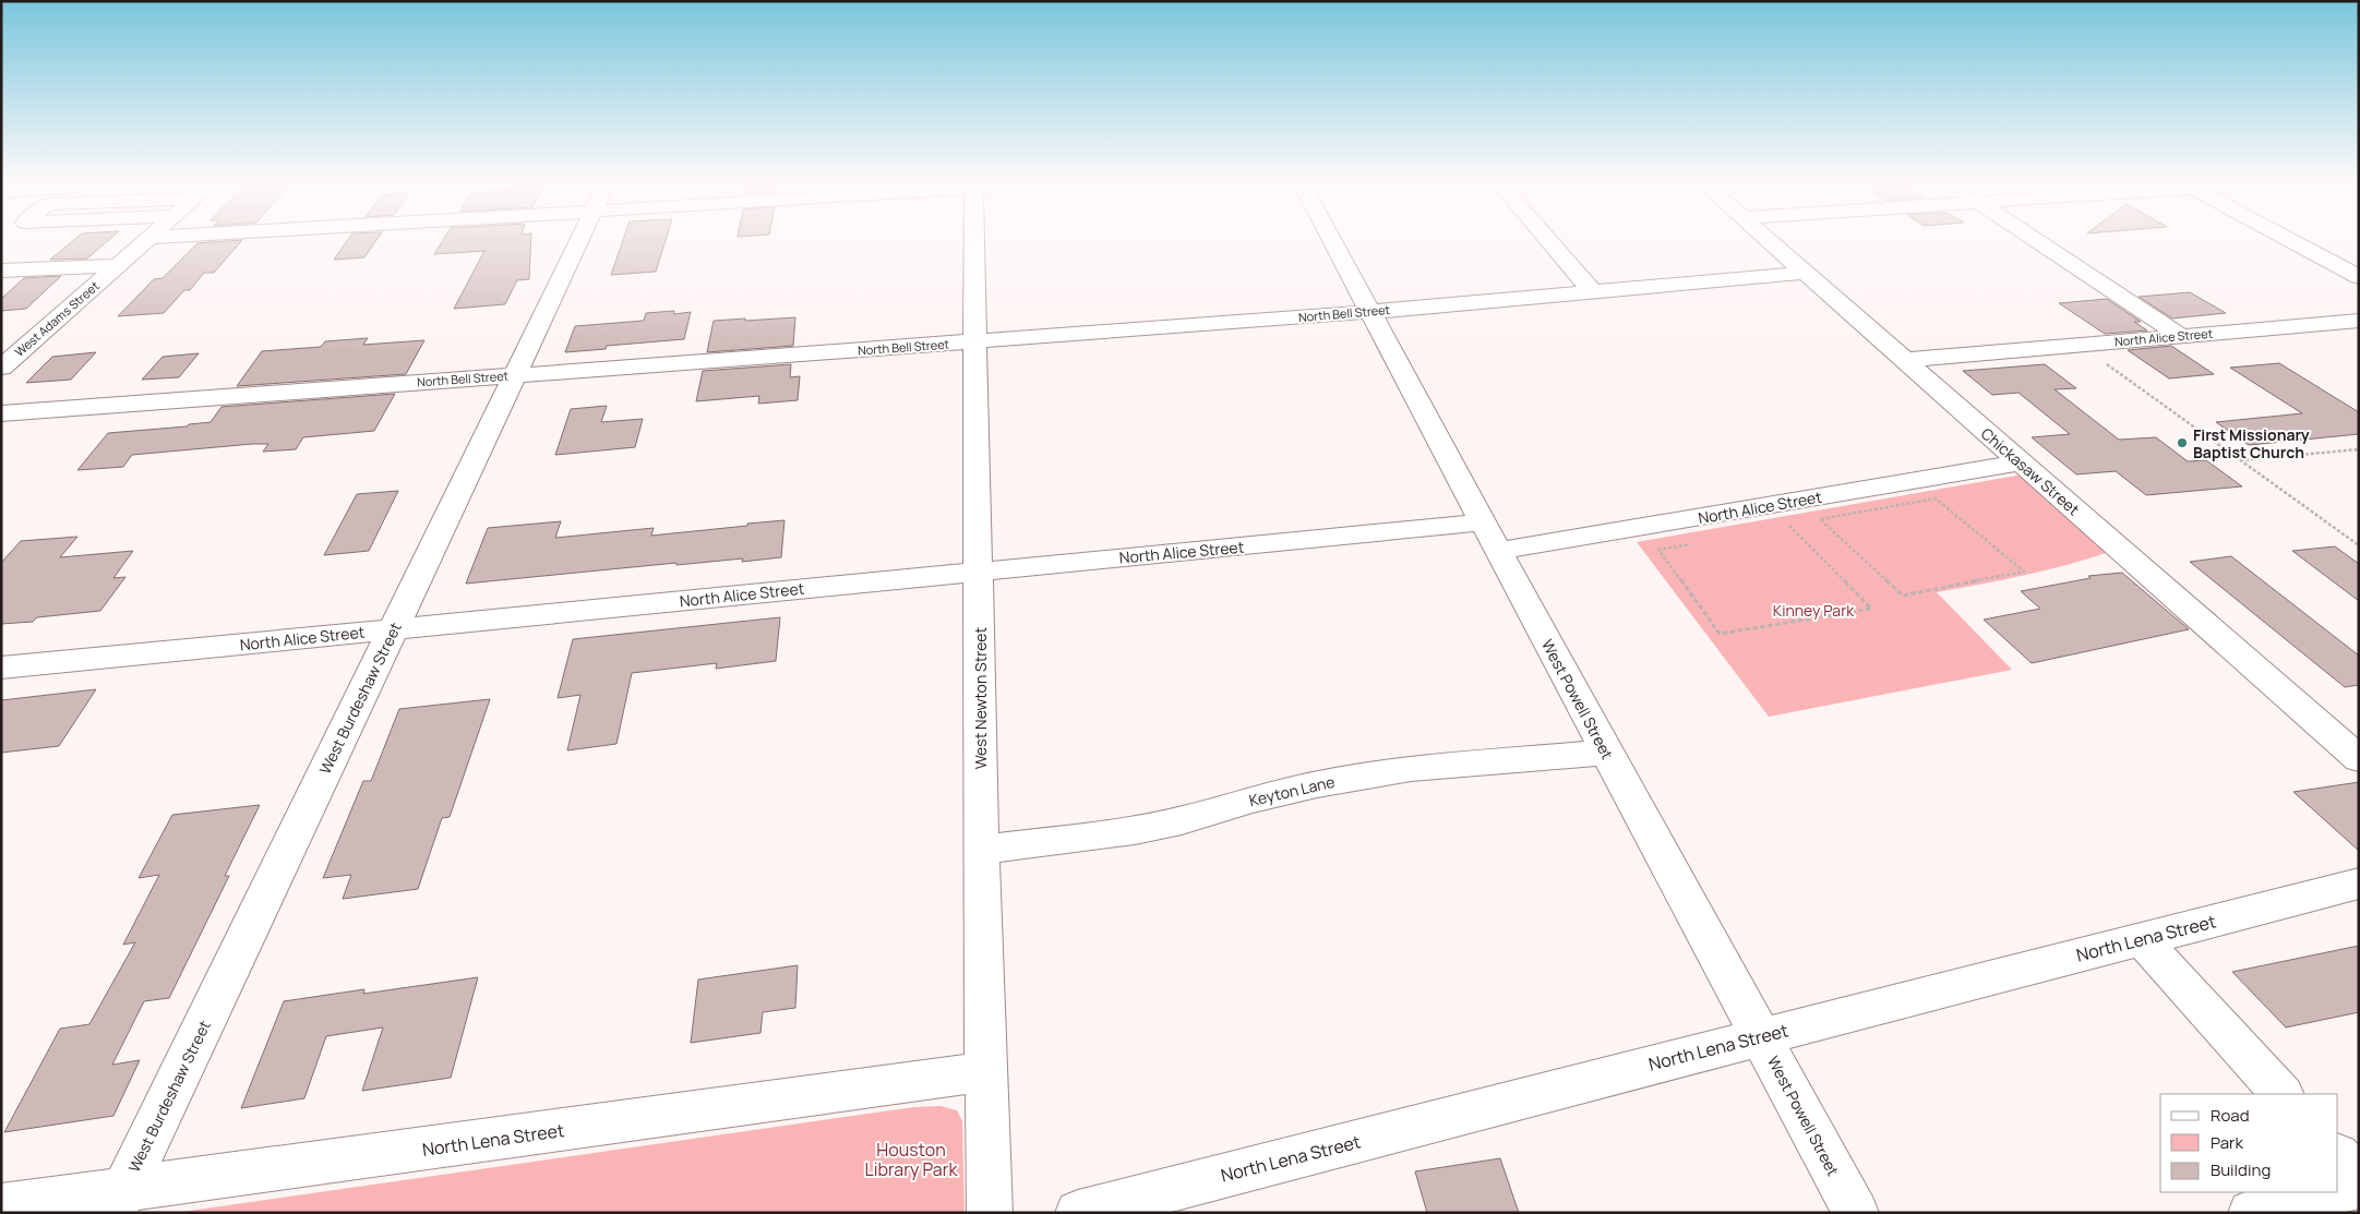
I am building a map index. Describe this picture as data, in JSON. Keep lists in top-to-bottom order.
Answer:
{
  "streets": {
    "street": [
      "North Bell Street",
      "West Adams Street",
      "North Alice Street",
      "Chickasaw Street",
      "West Burdeshaw Street",
      "West Newton Street",
      "West Powell Street",
      "Keyton Lane",
      "North Lena Street"
    ]
  },
  "crossings": [
    ["North Bell Street", "Chickasaw Street"],
    ["North Bell Street", "West Burdeshaw Street"],
    ["North Bell Street", "West Newton Street"],
    ["North Bell Street", "West Powell Street"],
    ["North Alice Street", "Chickasaw Street"],
    ["North Alice Street", "West Burdeshaw Street"],
    ["North Alice Street", "West Newton Street"],
    ["North Alice Street", "West Powell Street"],
    ["West Burdeshaw Street", "North Lena Street"],
    ["West Newton Street", "Keyton Lane"],
    ["West Newton Street", "North Lena Street"],
    ["West Powell Street", "Keyton Lane"],
    ["West Powell Street", "North Lena Street"]
  ],
  "parks": ["Kinney Park", "Houston Library Park"],
  "places": ["First Missionary Baptist Church"],
  "legend": ["Road", "Park", "Building"]
}
